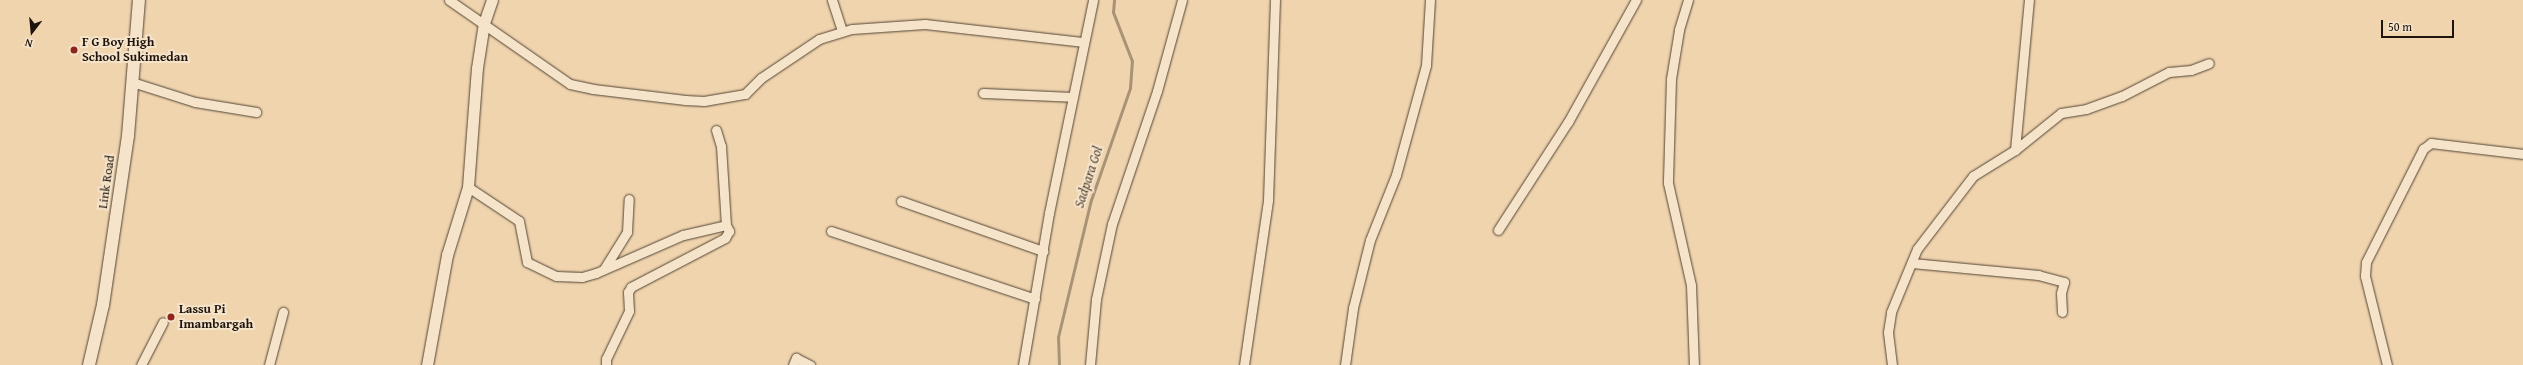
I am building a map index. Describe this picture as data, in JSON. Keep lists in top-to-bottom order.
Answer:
{
  "streets": {
    "main road": ["Link Road"]
  },
  "water": ["Sadpara Gol"],
  "places": ["F G Boy High School Sukimedan", "Lassu Pi Imambargah"],
  "scale_bar": "50 m",
  "north": "bottom"
}
